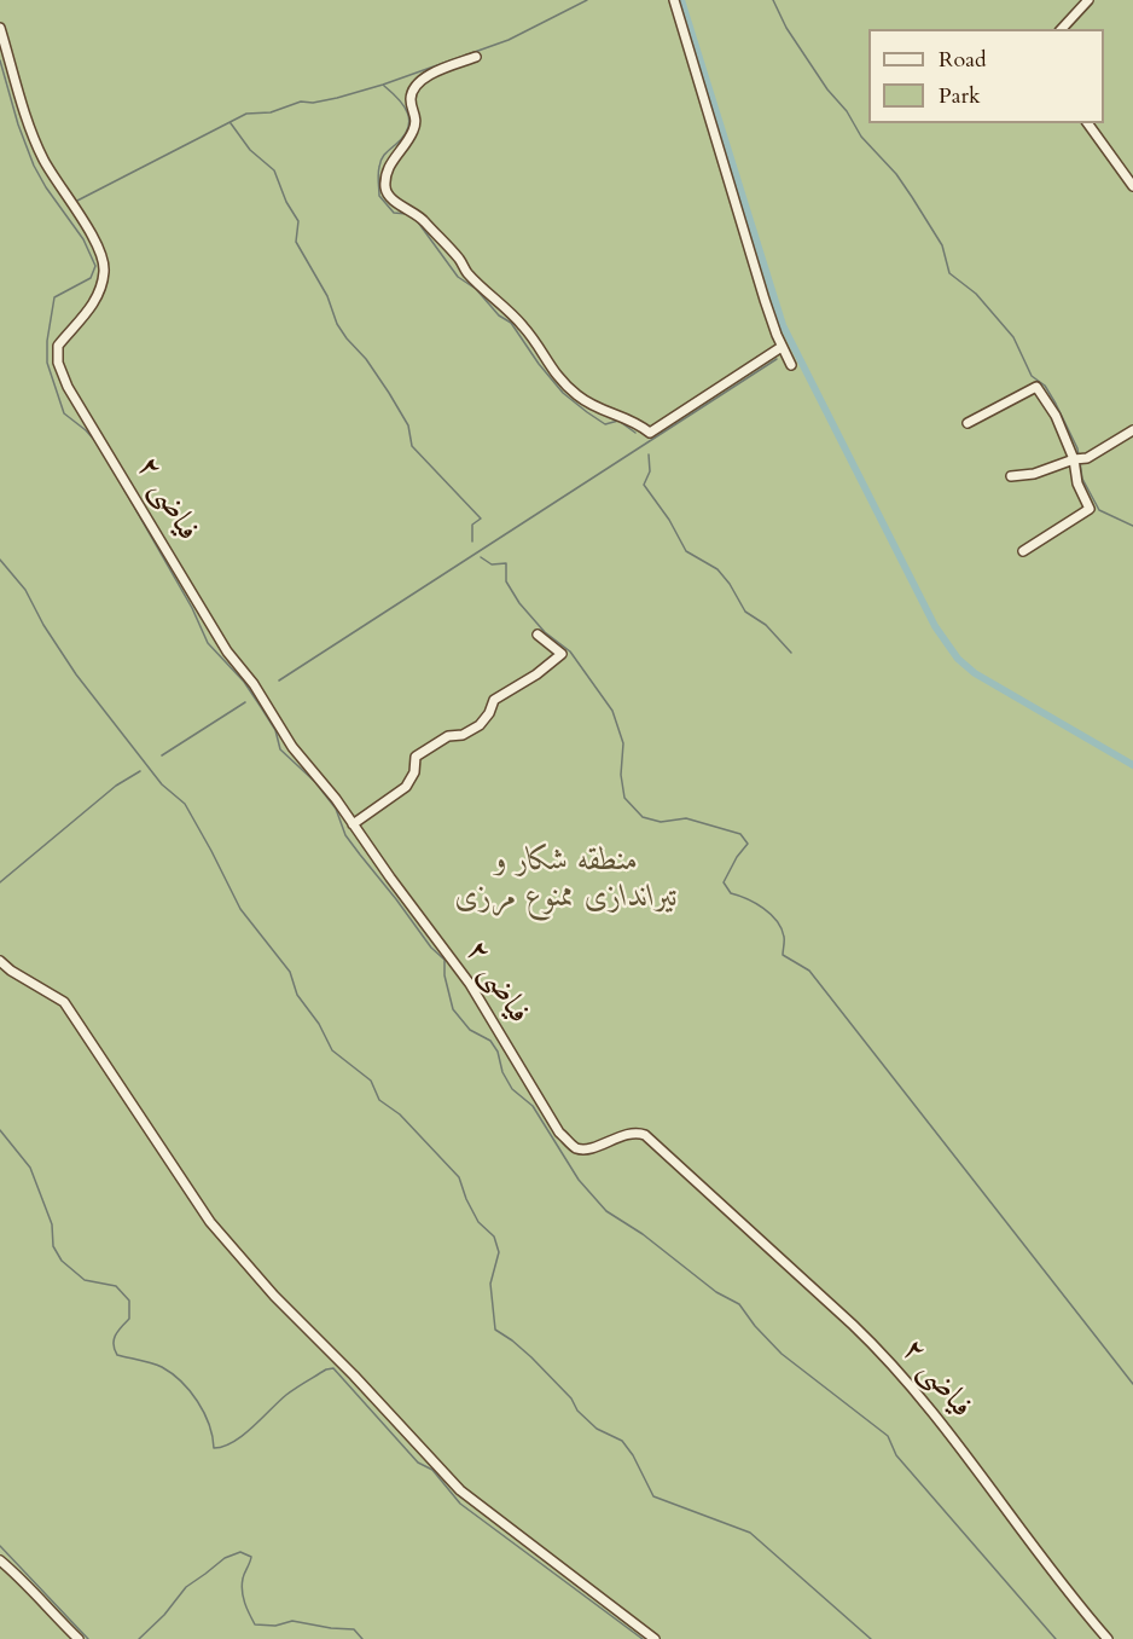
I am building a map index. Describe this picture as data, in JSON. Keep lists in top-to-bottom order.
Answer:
{
  "streets": {
    "street": ["فیاضی ۲"]
  },
  "parks": ["منطقه شکار و تیراندازی ممنوع مرزی"],
  "legend": ["Road", "Park"]
}
